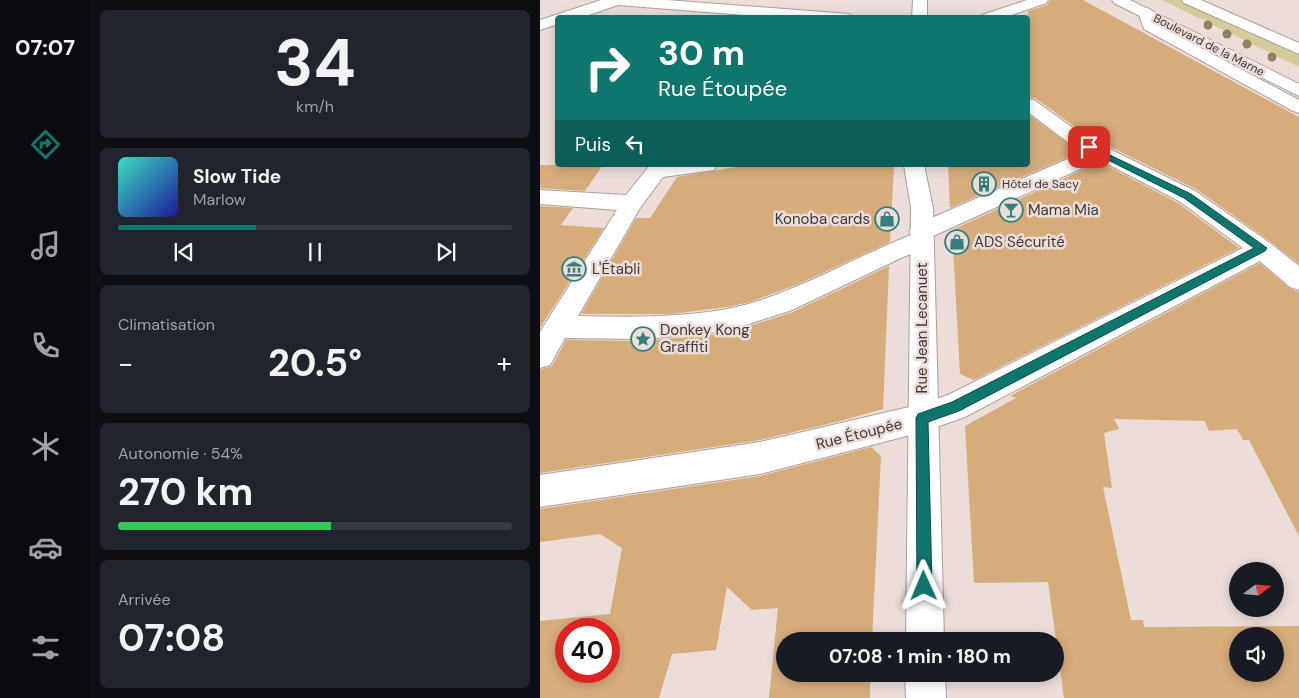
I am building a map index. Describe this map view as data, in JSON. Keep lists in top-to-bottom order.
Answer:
{
  "streets": {
    "street": ["Boulevard de la Marne", "Rue Jean Lecanuet", "Rue Étoupée"]
  },
  "crossings": [
    ["Rue Jean Lecanuet", "Rue Étoupée"]
  ],
  "places": {
    "building": ["Hôtel de Sacy"],
    "bar": ["Mama Mia"],
    "shop": ["Konoba cards", "ADS Sécurité"],
    "museum": ["L'Établi"],
    "place": ["Donkey Kong Graffiti"]
  },
  "north": "right",
  "page": {
    "tabs": "07:07",
    "tile": [
      ["34", "km/h"],
      "Climatisation",
      ["Autonomie · 54%", "270 km"],
      ["Arrivée", "07:08"]
    ],
    "turn": ["30 m", "Rue Étoupée"],
    "then": "Puis",
    "song": ["Slow Tide", "Marlow"],
    "heat": ["−", "20.5°", "+"],
    "limit": "40",
    "trip": "07:08 · 1 min · 180 m"
  }
}
